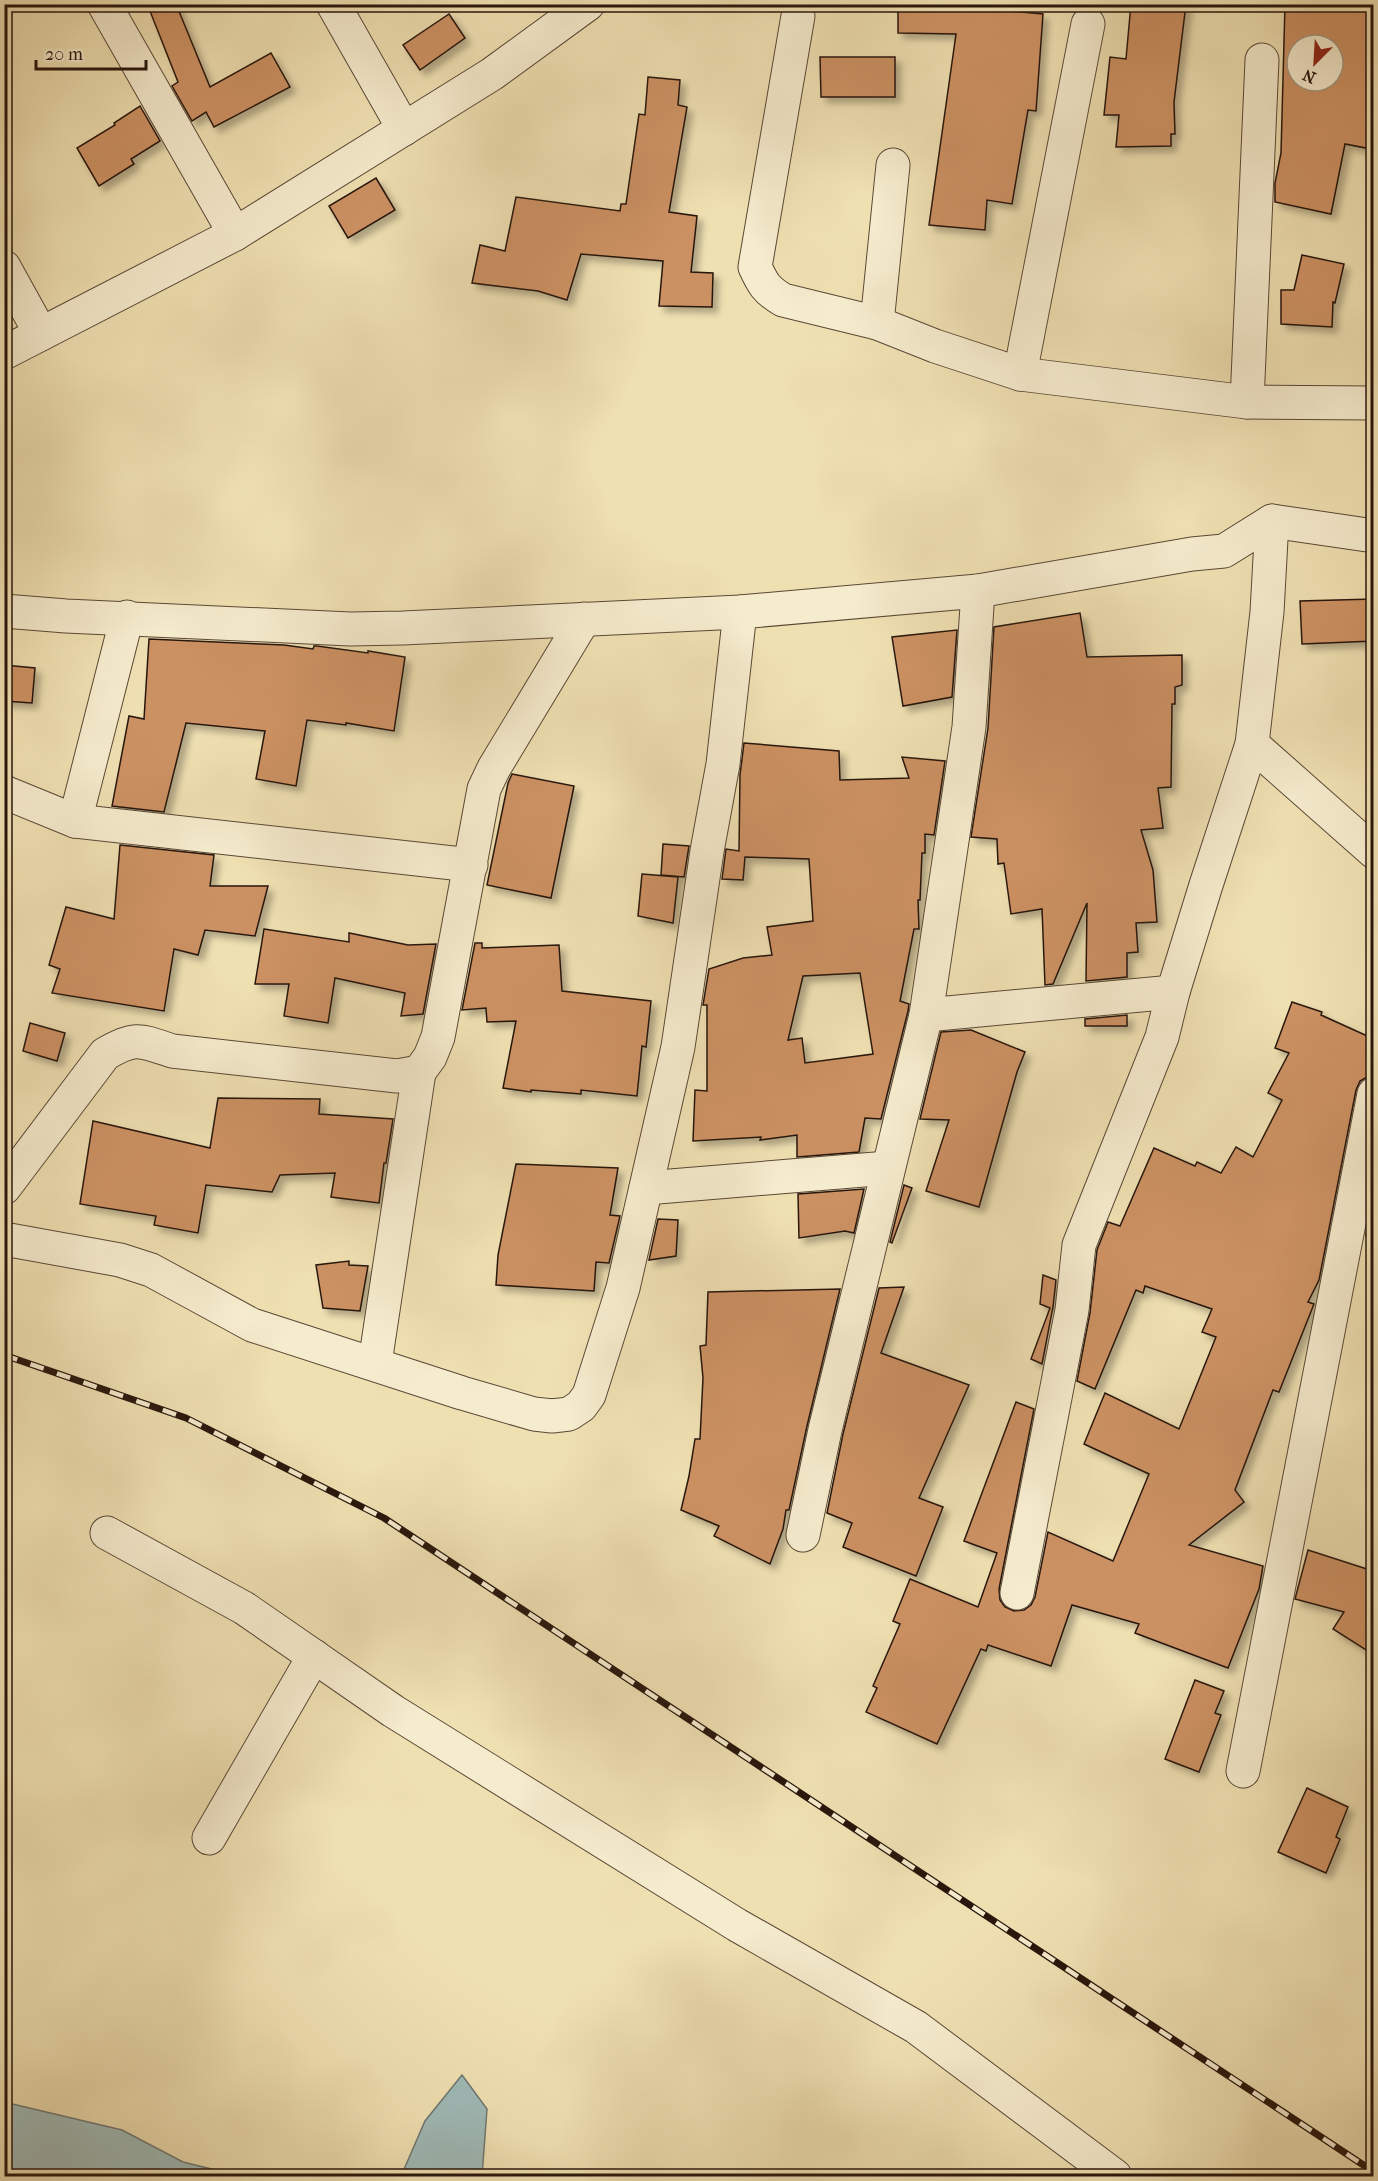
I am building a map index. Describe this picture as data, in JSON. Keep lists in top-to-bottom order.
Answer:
{
  "scale_bar": "20 m",
  "north": "bottom left"
}
